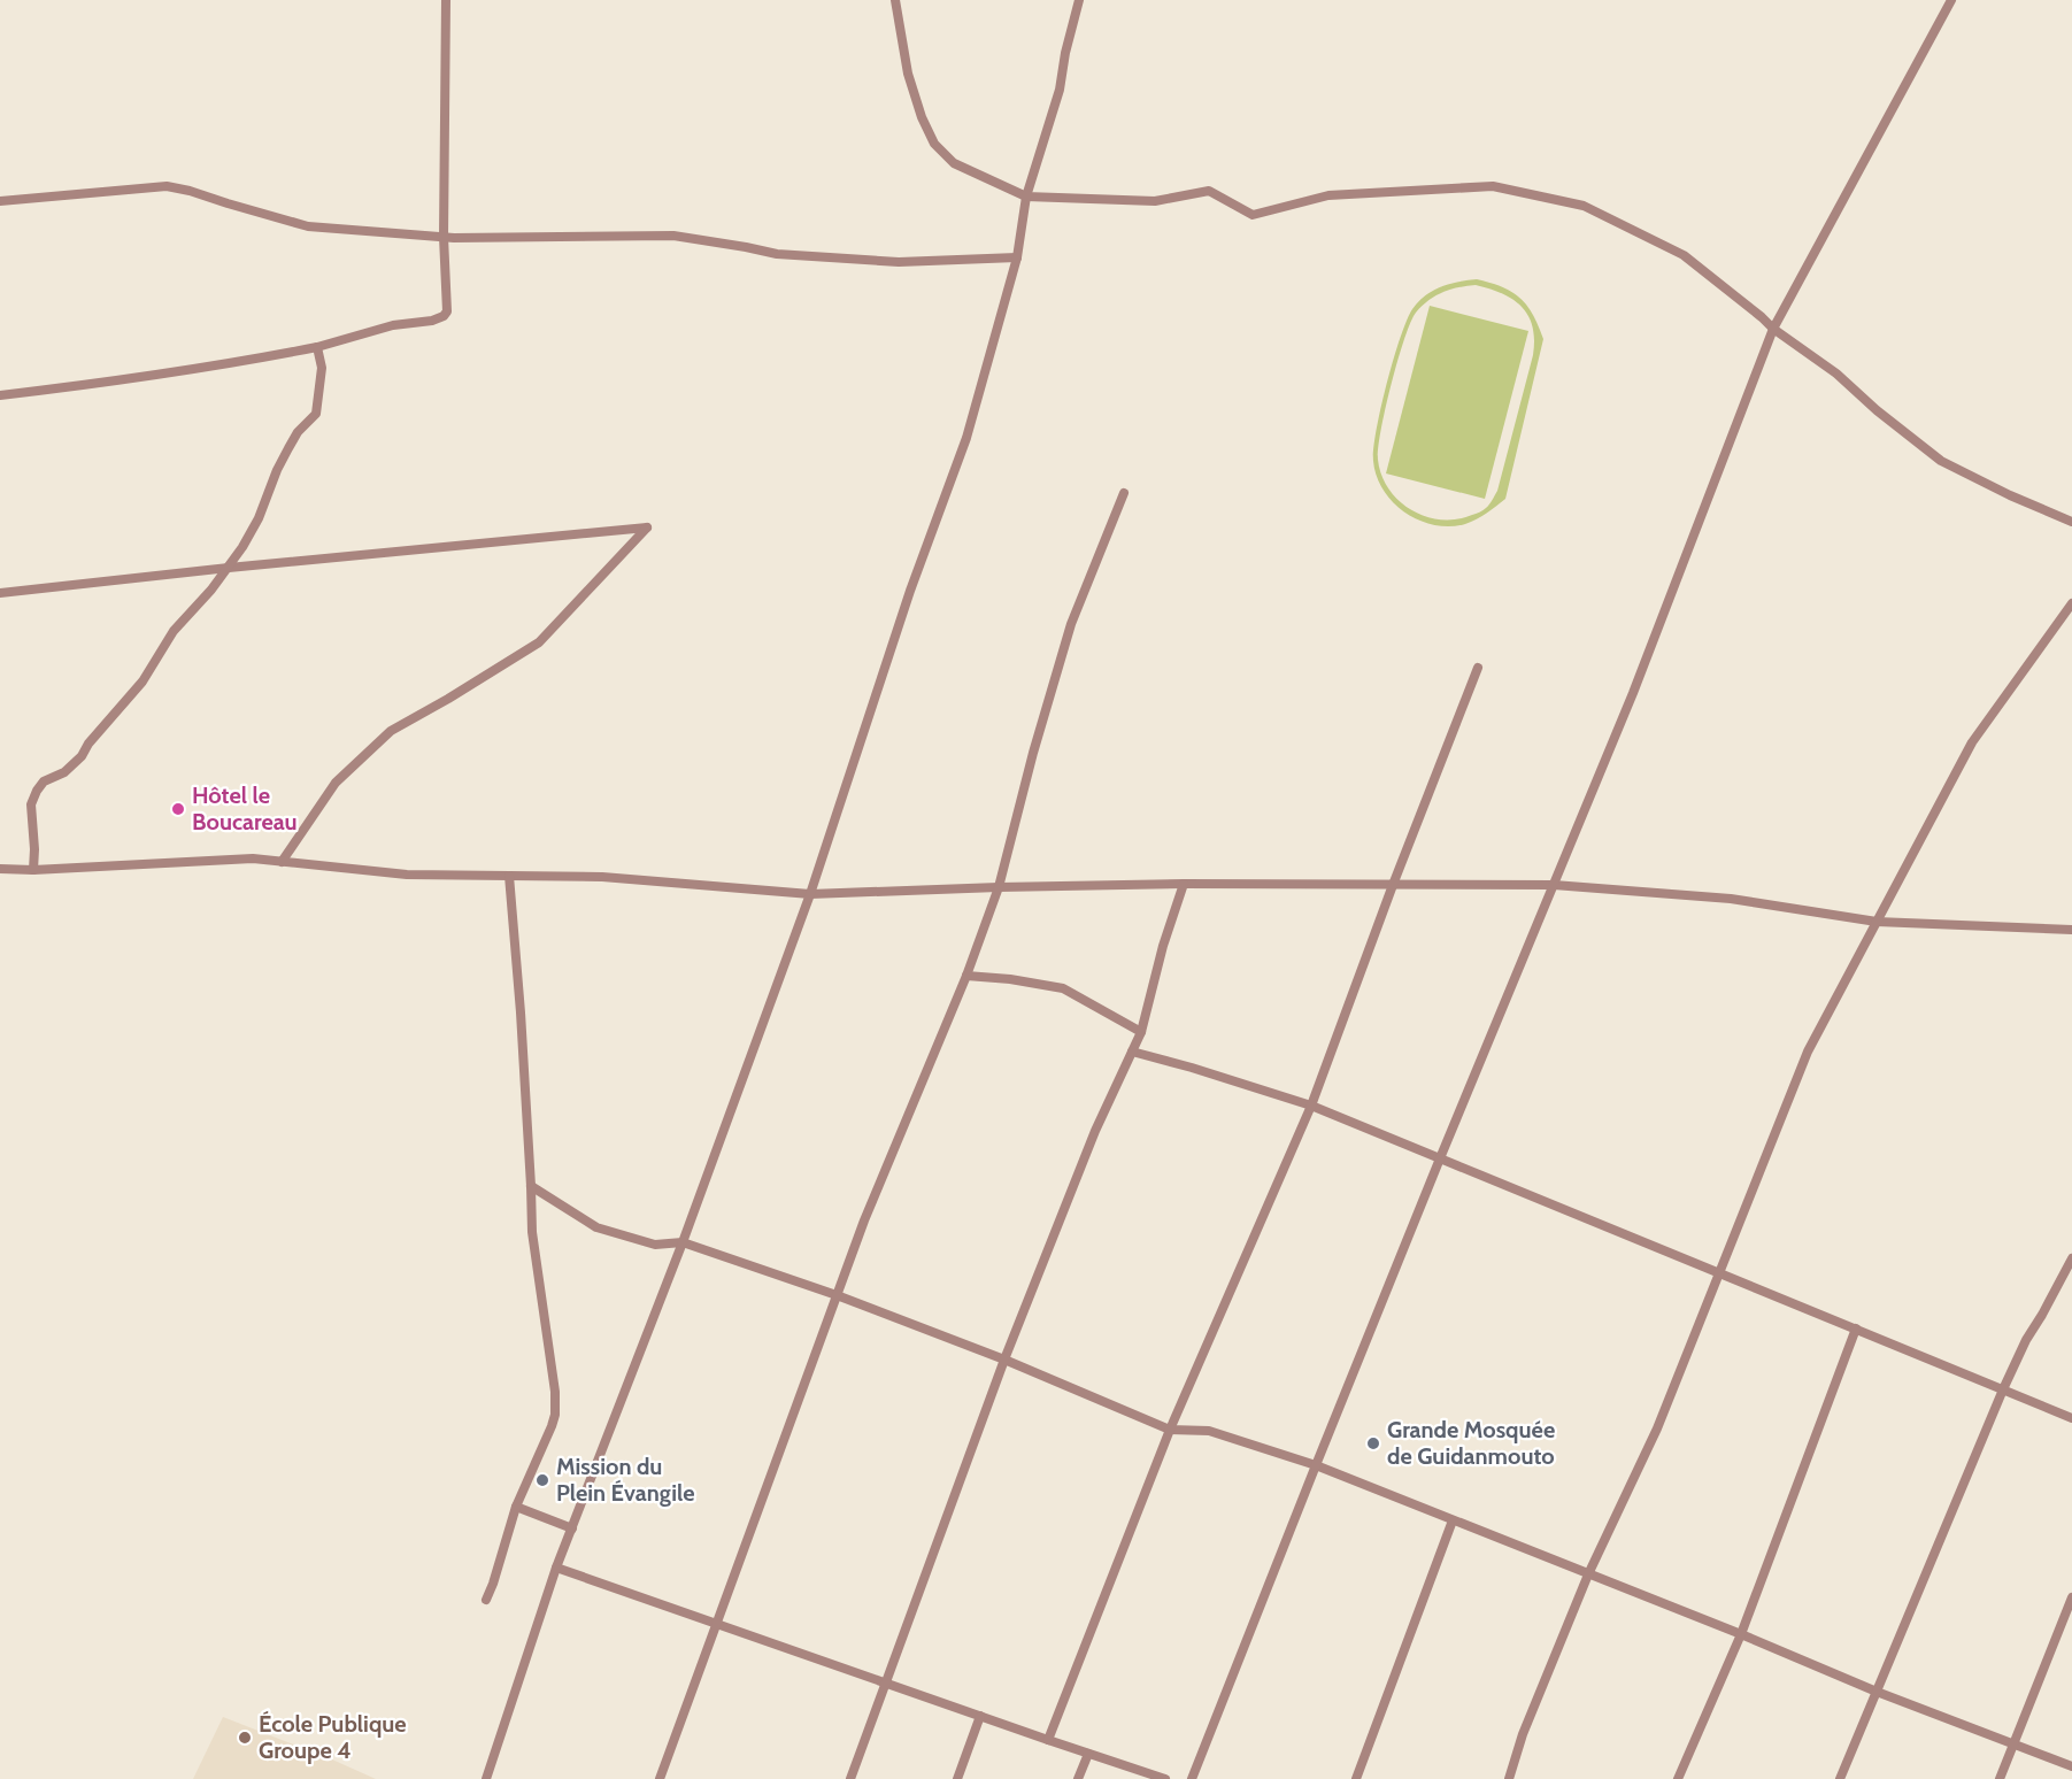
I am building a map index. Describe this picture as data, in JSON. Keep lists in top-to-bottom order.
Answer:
{
  "places": [
    "Hôtel le Boucareau",
    "Grande Mosquée de Guidanmouto",
    "Mission du Plein Évangile",
    "École Publique Groupe 4"
  ]
}
